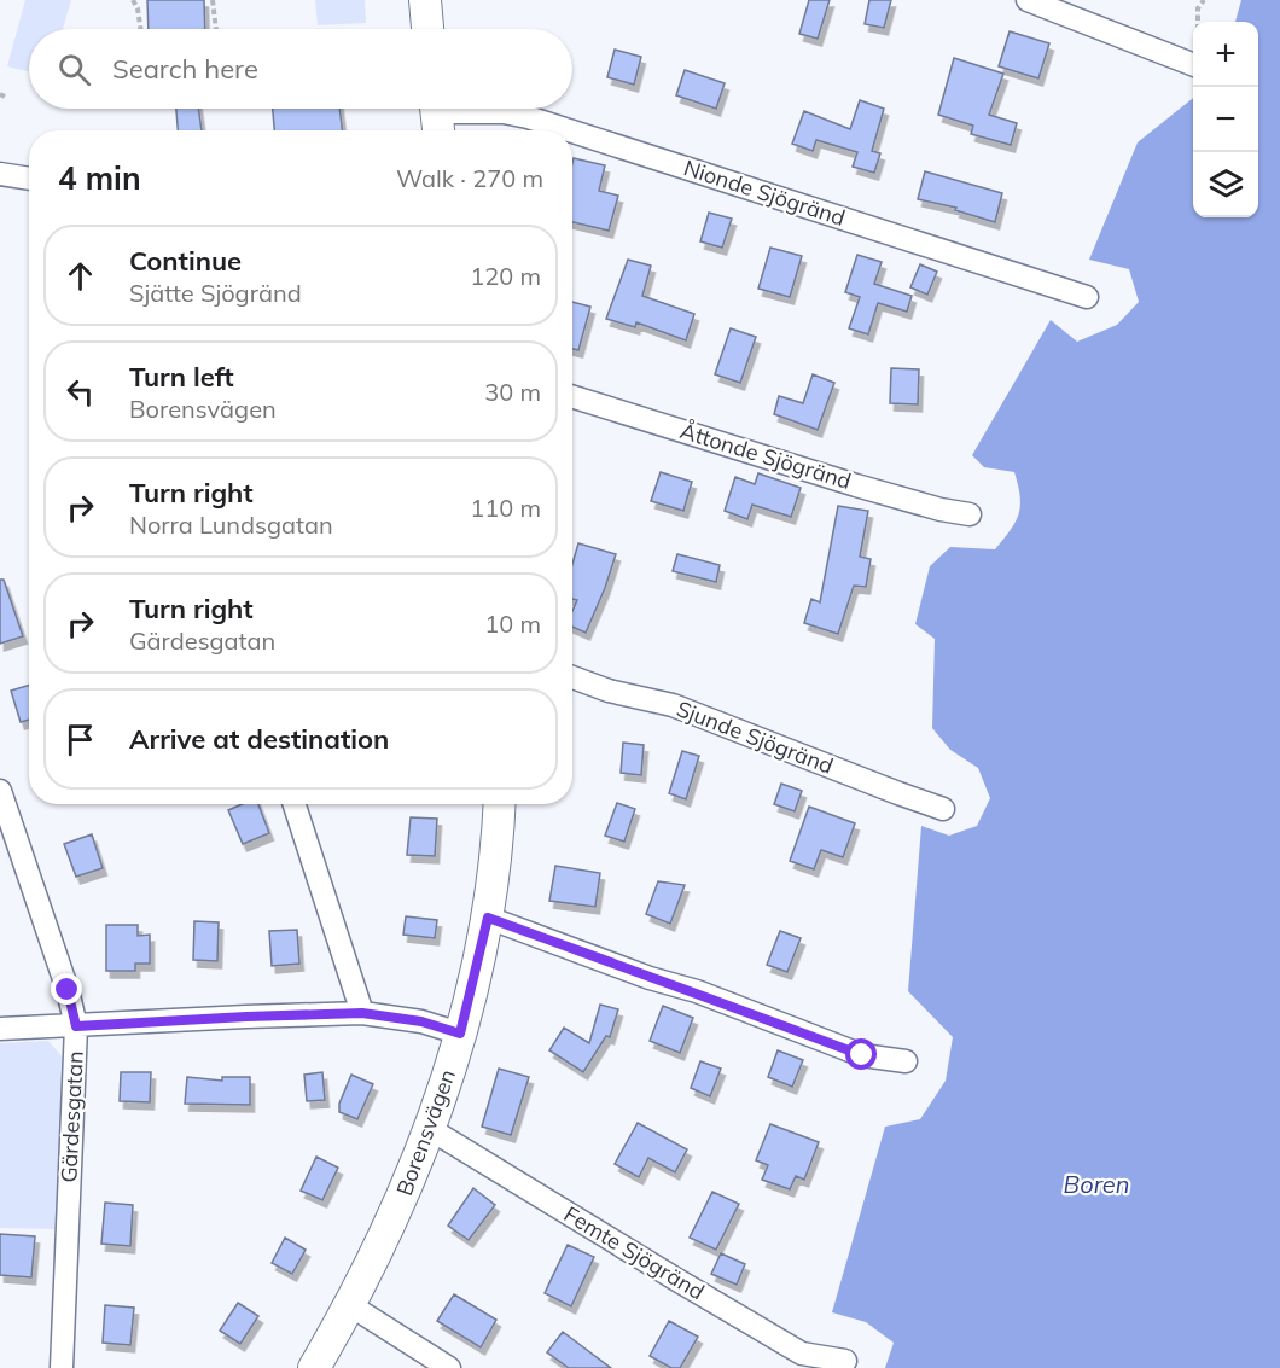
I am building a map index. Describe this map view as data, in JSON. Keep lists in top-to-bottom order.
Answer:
{
  "streets": {
    "street": [
      "Nionde Sjögränd",
      "Åttonde Sjögränd",
      "Sjunde Sjögränd",
      "Gärdesgatan",
      "Borensvägen",
      "Femte Sjögränd"
    ]
  },
  "crossings": [
    ["Borensvägen", "Femte Sjögränd"]
  ],
  "water": ["Boren"],
  "page": {
    "map_buttons": ["+", "−"],
    "search": "Search here",
    "heading": ["4 min", "Walk · 270 m"],
    "list": [
      ["Continue", "Sjätte Sjögränd", "120 m"],
      ["Turn left", "Borensvägen", "30 m"],
      ["Turn right", "Norra Lundsgatan", "110 m"],
      ["Turn right", "Gärdesgatan", "10 m"],
      "Arrive at destination"
    ]
  }
}
